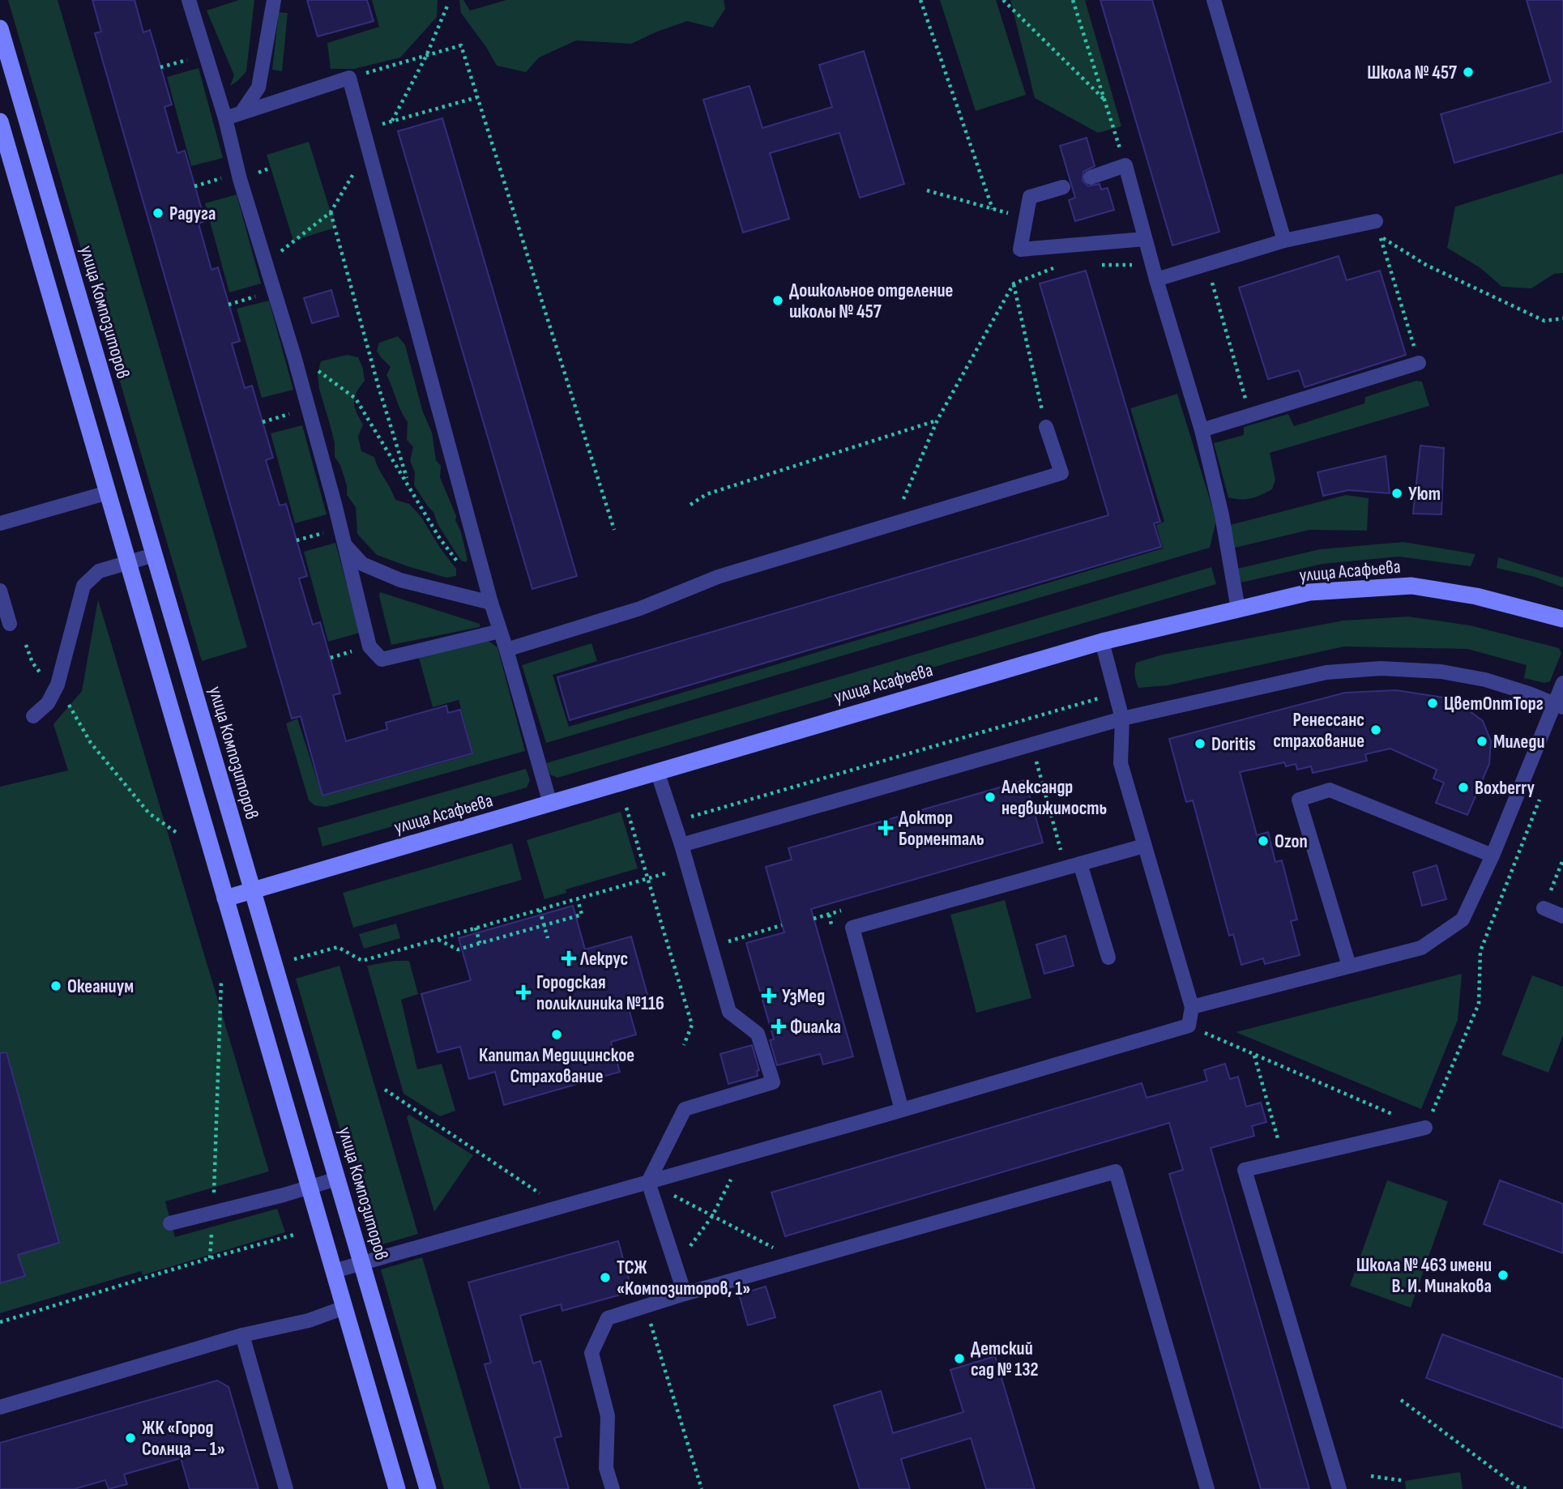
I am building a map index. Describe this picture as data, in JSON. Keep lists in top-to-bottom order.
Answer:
{
  "streets": {
    "street": ["улица Композиторов", "улица Асафьева"]
  },
  "crossings": [
    ["улица Композиторов", "улица Асафьева"]
  ],
  "places": {
    "other": [
      "Школа № 457",
      "Радуга",
      "Дошкольное отделение школы № 457",
      "Уют",
      "ЦветОптТорг",
      "Ренессанс страхование",
      "Миледи",
      "Doritis",
      "Boxberry",
      "Александр недвижимость",
      "Ozon",
      "Океаниум",
      "Капитал Медицинское Страхование",
      "Школа № 463 имени В. И. Минакова",
      "ТСЖ «Композиторов, 1»",
      "Детский сад № 132",
      "ЖК «Город Солнца — 1»"
    ],
    "health": [
      "Доктор Борменталь",
      "Лекрус",
      "Городская поликлиника №116",
      "УзМед",
      "Фиалка"
    ]
  }
}
